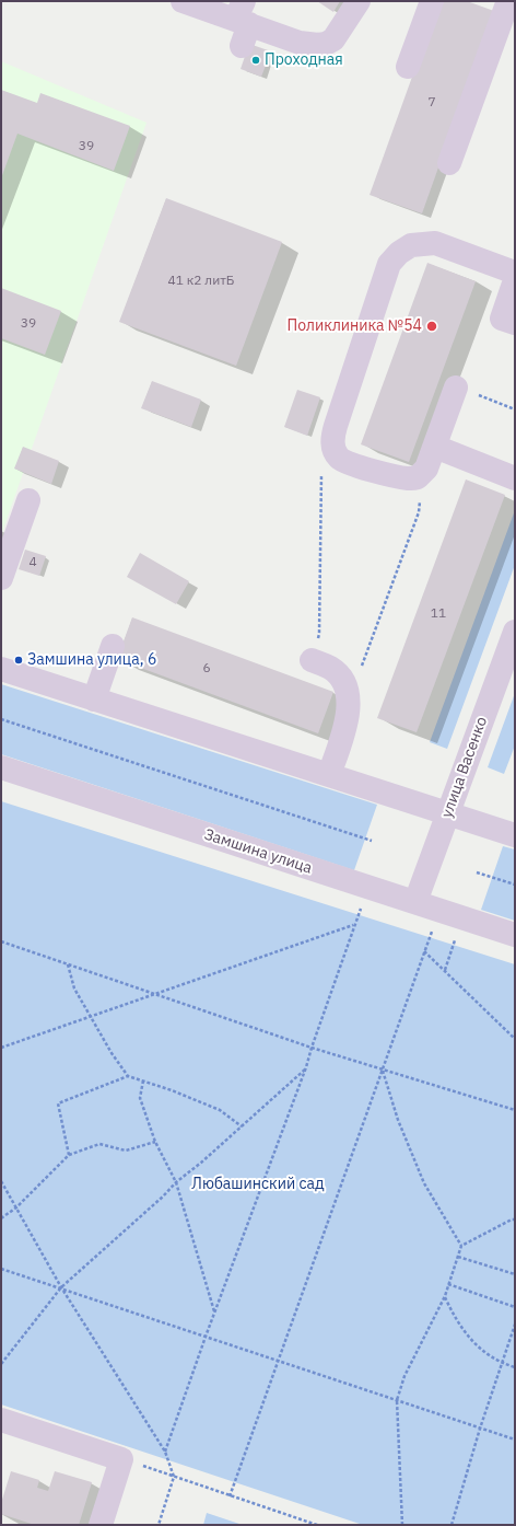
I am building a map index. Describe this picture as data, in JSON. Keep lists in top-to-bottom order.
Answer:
{
  "streets": {
    "street": ["улица Васенко", "Замшина улица"]
  },
  "crossings": [
    ["улица Васенко", "Замшина улица"]
  ],
  "parks": ["Любашинский сад"],
  "places": ["Проходная", "Поликлиника №54", "Замшина улица, 6"],
  "house_numbers": [
    "7",
    "39",
    "41 к2 литБ",
    "39",
    "4",
    "11",
    "6"
  ]
}
